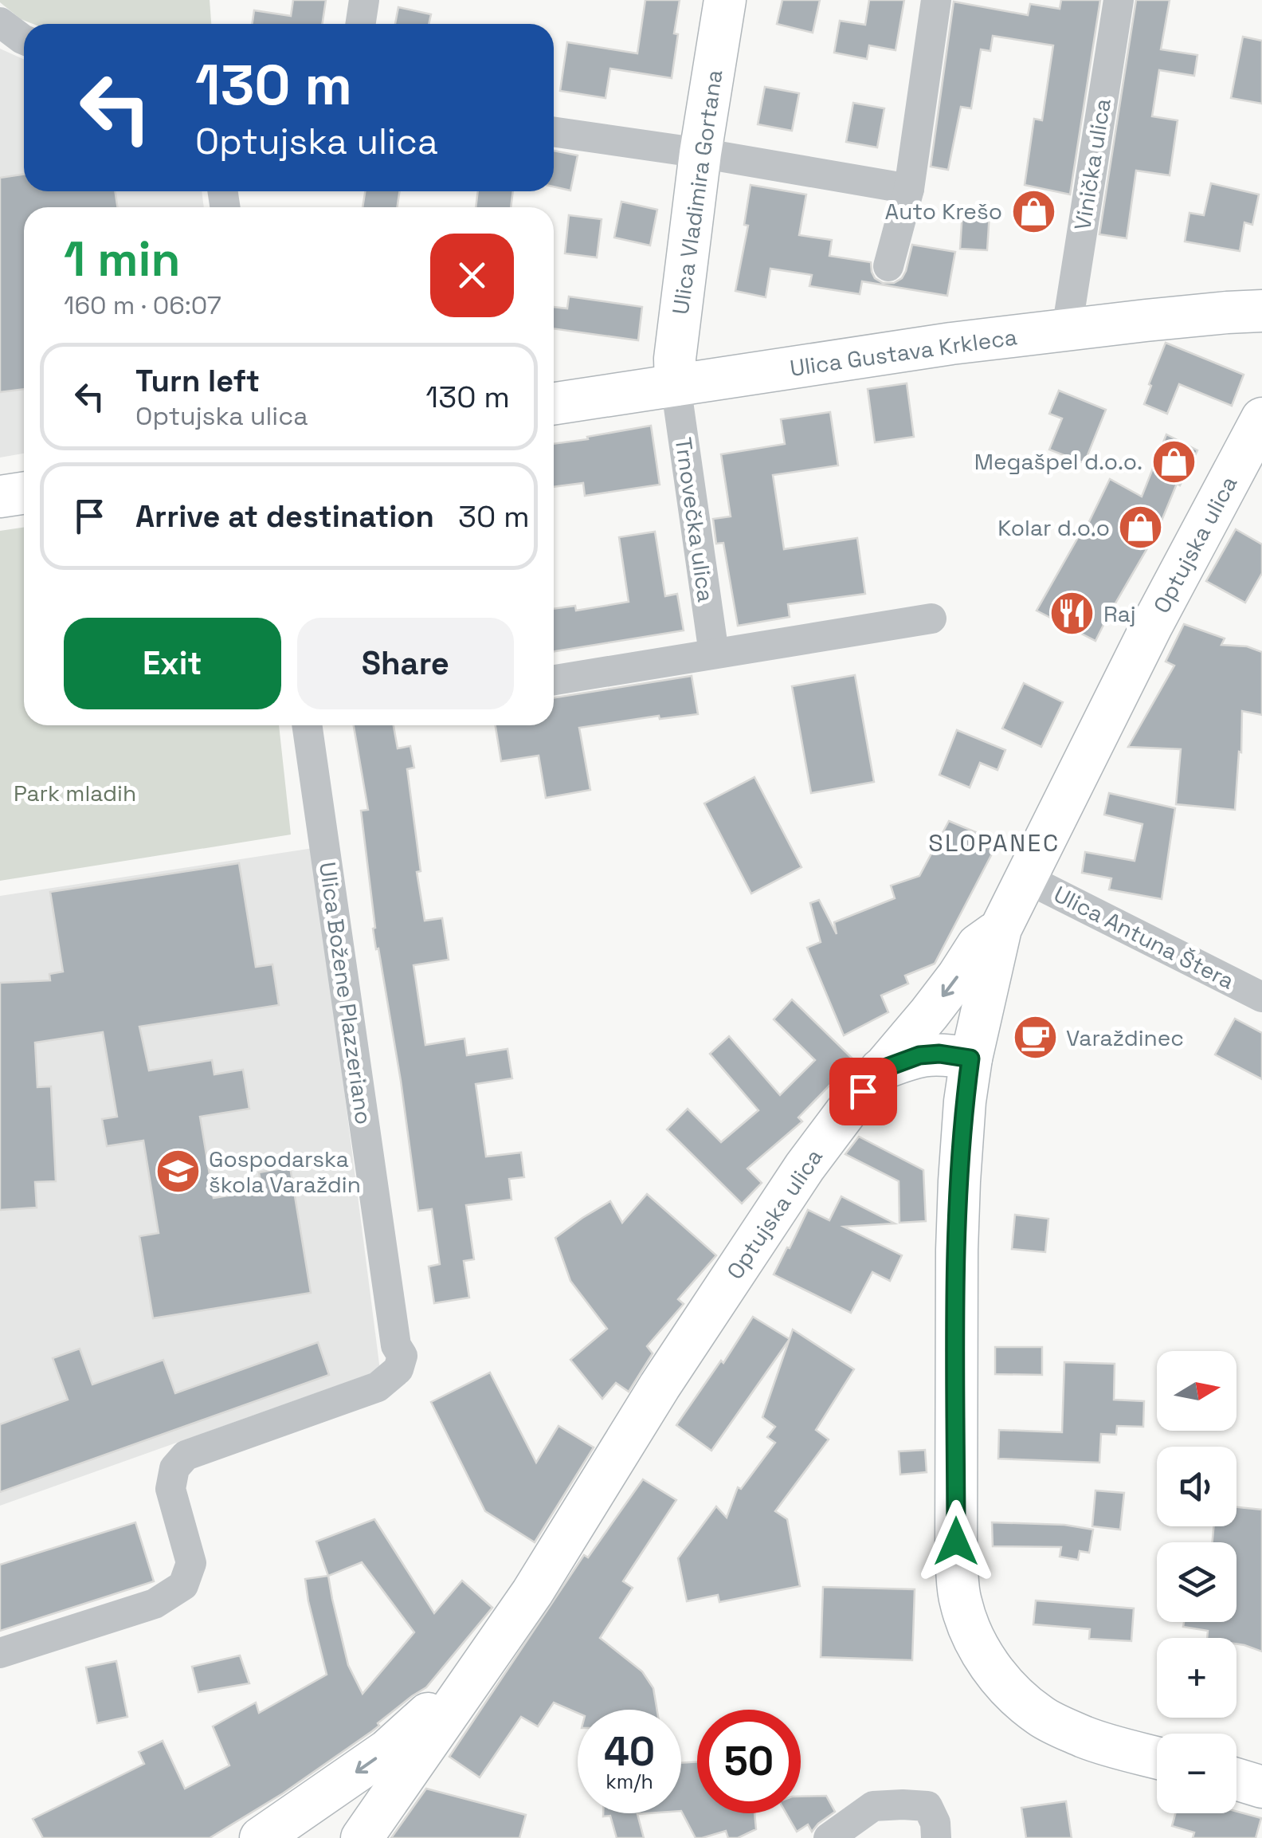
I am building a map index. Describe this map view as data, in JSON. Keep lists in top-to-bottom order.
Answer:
{
  "streets": {
    "main road": ["Ulica Vladimira Gortana", "Ulica Gustava Krkleca", "Optujska ulica"],
    "street": [
      "Vinička ulica",
      "Trnovečka ulica",
      "Ulica Antuna Štera",
      "Ulica Božene Plazzeriano"
    ]
  },
  "crossings": [
    ["Vinička ulica", "Ulica Gustava Krkleca"],
    ["Ulica Vladimira Gortana", "Ulica Gustava Krkleca"],
    ["Ulica Vladimira Gortana", "Trnovečka ulica"],
    ["Ulica Gustava Krkleca", "Trnovečka ulica"],
    ["Optujska ulica", "Ulica Antuna Štera"]
  ],
  "districts": ["SLOPANEC"],
  "parks": ["Park mladih"],
  "places": {
    "shop": ["Auto Krešo", "Megašpel d.o.o.", "Kolar d.o.o"],
    "restaurant": ["Raj"],
    "cafe": ["Varaždinec"],
    "school or university": ["Gospodarska škola Varaždin"]
  },
  "north": "right",
  "page": {
    "turn": ["130 m", "Optujska ulica"],
    "heading": ["1 min", "160 m · 06:07"],
    "list": [
      {
        "name": "Turn left",
        "note": "Optujska ulica",
        "value": "130 m"
      },
      {
        "name": "Arrive at destination",
        "value": "30 m"
      }
    ],
    "buttons": ["Exit", "Share"],
    "map_buttons": ["+", "−"],
    "speed": "40 km/h",
    "limit": "50"
  }
}
